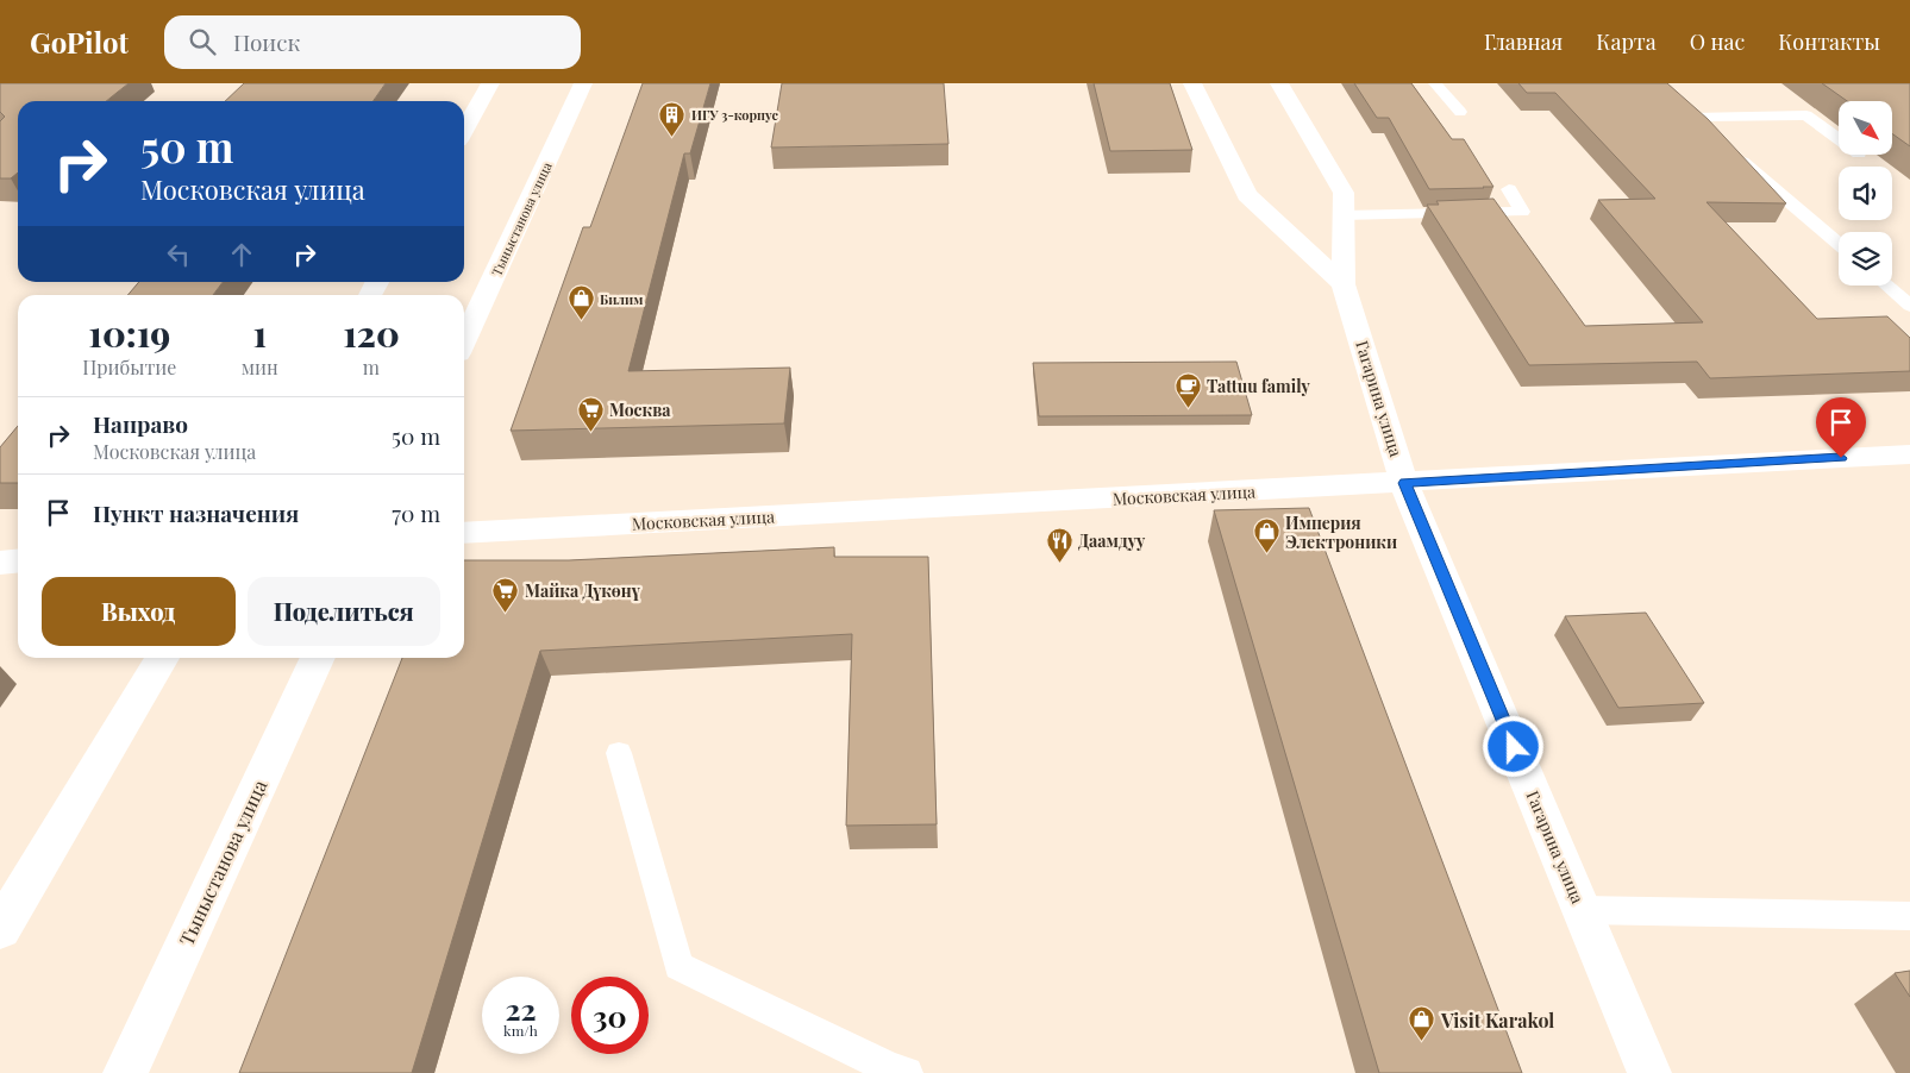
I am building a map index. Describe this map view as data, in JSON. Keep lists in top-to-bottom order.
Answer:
{
  "streets": {
    "street": ["Тыныстанова улица", "Гагарина улица", "Московская улица"]
  },
  "crossings": [
    ["Гагарина улица", "Московская улица"]
  ],
  "places": {
    "building": ["ИГУ 3-корпус"],
    "shop": ["Билим", "Империя Электроники", "Visit Karakol"],
    "cafe": ["Tattuu family"],
    "supermarket": ["Москва", "Майка Дүкөнү"],
    "restaurant": ["Даамдуу"]
  },
  "north": "bottom right",
  "page": {
    "header": "GoPilot",
    "search": "Поиск",
    "nav": [
      "Главная",
      "Карта",
      "О нас",
      "Контакты"
    ],
    "turn": ["50 m", "Московская улица"],
    "eta": [
      "10:19",
      "Прибытие",
      "1",
      "мин",
      "120",
      "m"
    ],
    "list": [
      {
        "name": "Направо",
        "note": "Московская улица",
        "value": "50 m"
      },
      {
        "name": "Пункт назначения",
        "value": "70 m"
      }
    ],
    "buttons": ["Выход", "Поделиться"],
    "speed": "22 km/h",
    "limit": "30"
  }
}
